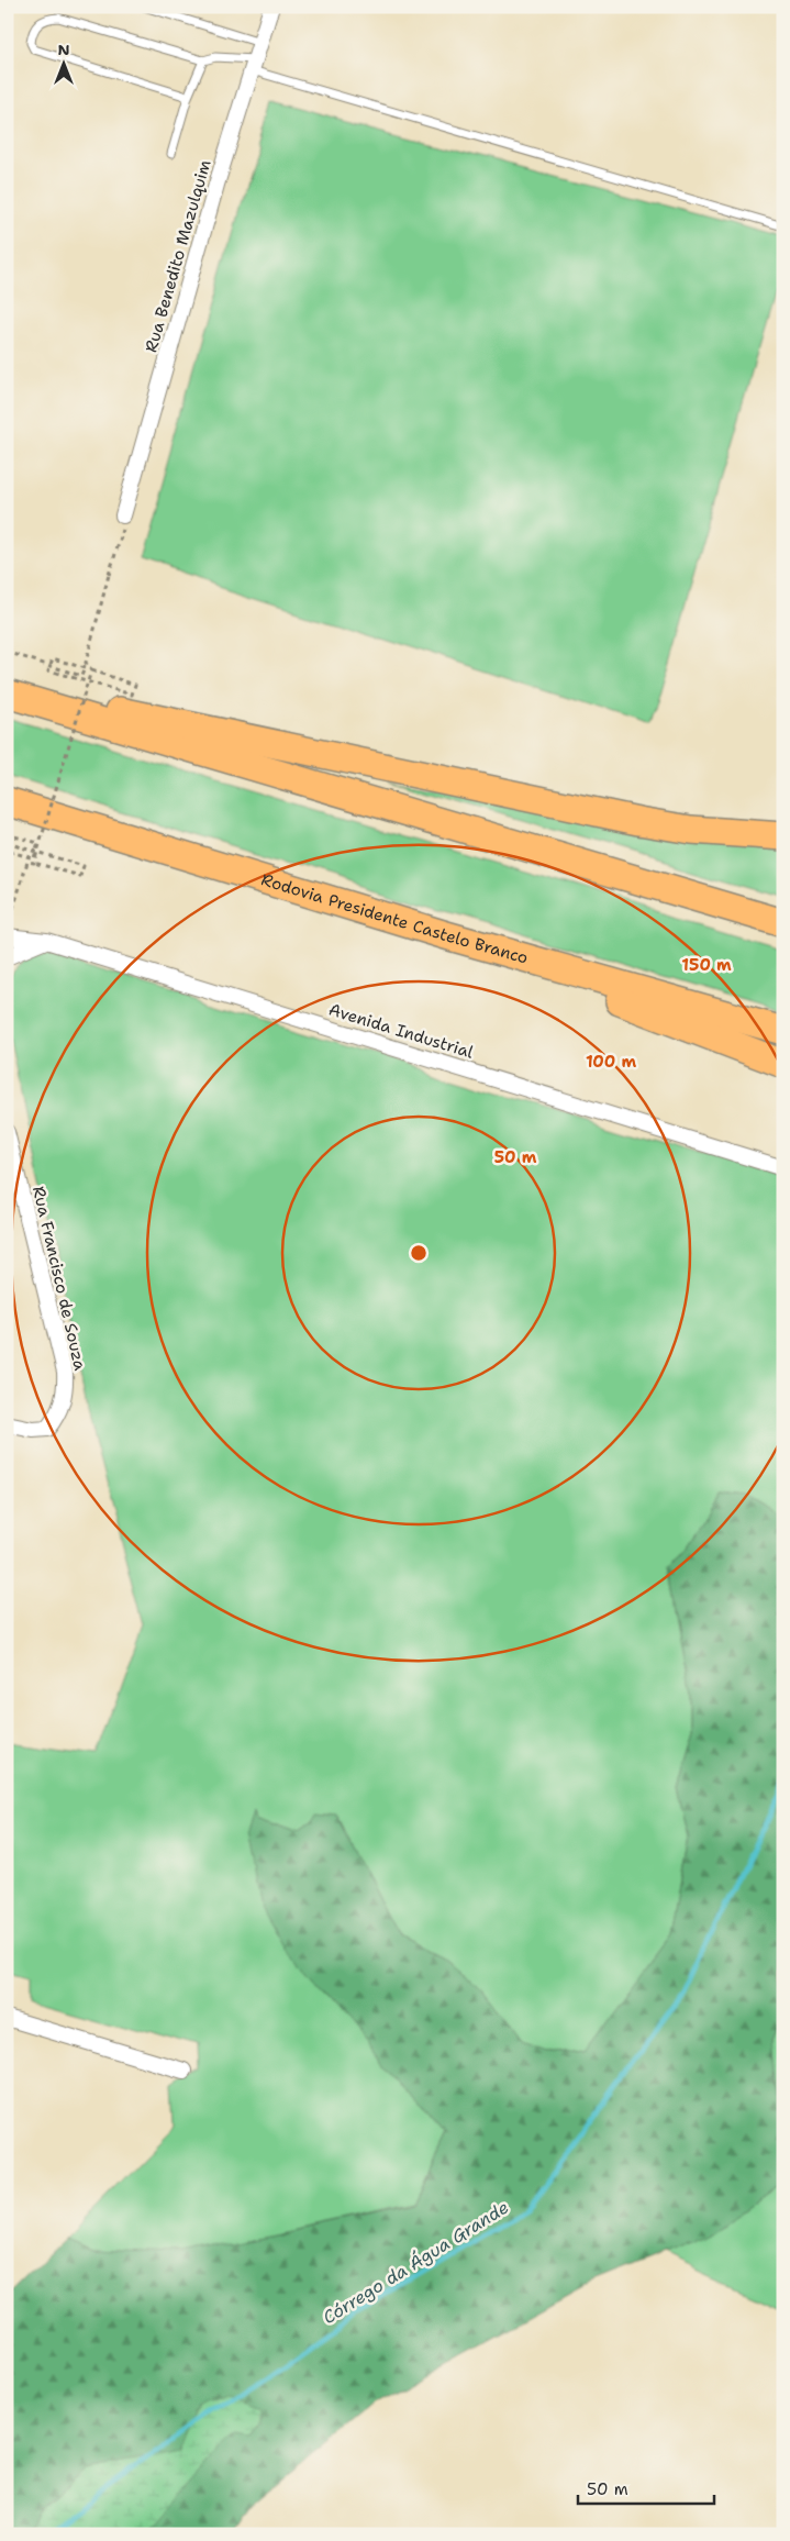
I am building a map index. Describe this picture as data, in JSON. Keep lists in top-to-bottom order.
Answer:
{
  "streets": {
    "highway": ["Rodovia Presidente Castelo Branco"],
    "street": ["Rua Benedito Mazulquim", "Avenida Industrial", "Rua Francisco de Souza"]
  },
  "water": ["Córrego da Água Grande"],
  "scale_bar": "50 m",
  "north": "top",
  "rings": ["150 m", "100 m", "50 m"]
}
